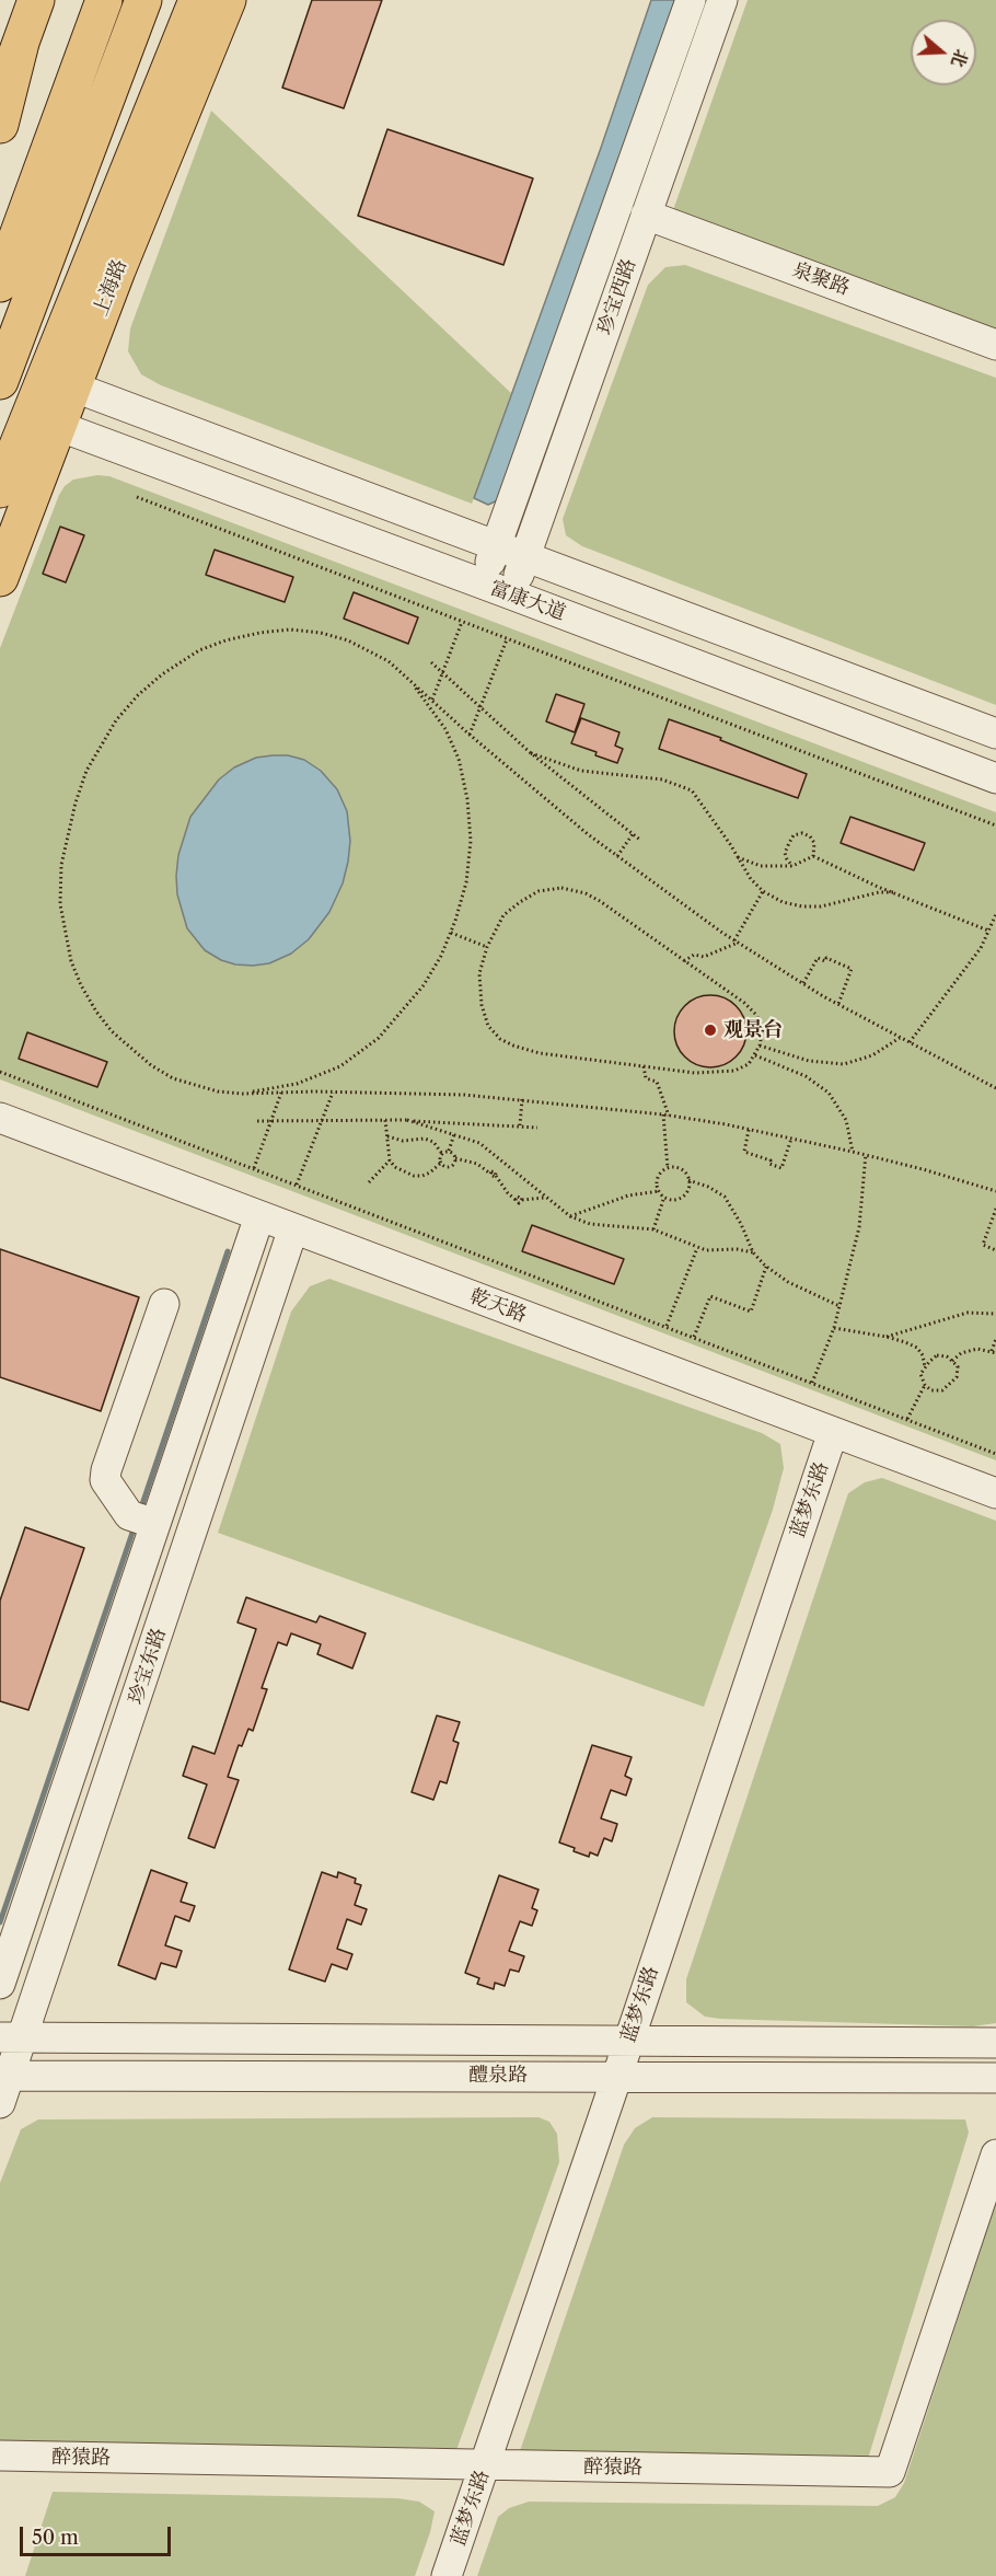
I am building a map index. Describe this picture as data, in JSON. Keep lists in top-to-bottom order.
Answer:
{
  "streets": {
    "main road": ["上海路"],
    "street": [
      "泉聚路",
      "珍宝西路",
      "富康大道",
      "乾天路",
      "蓝梦东路",
      "珍宝东路",
      "醴泉路",
      "醉猿路"
    ]
  },
  "crossings": [
    ["泉聚路", "珍宝西路"],
    ["上海路", "富康大道"],
    ["珍宝西路", "富康大道"],
    ["乾天路", "蓝梦东路"],
    ["乾天路", "珍宝东路"],
    ["蓝梦东路", "醴泉路"],
    ["蓝梦东路", "醉猿路"],
    ["珍宝东路", "醴泉路"]
  ],
  "places": ["观景台"],
  "scale_bar": "50 m",
  "north": "right"
}
